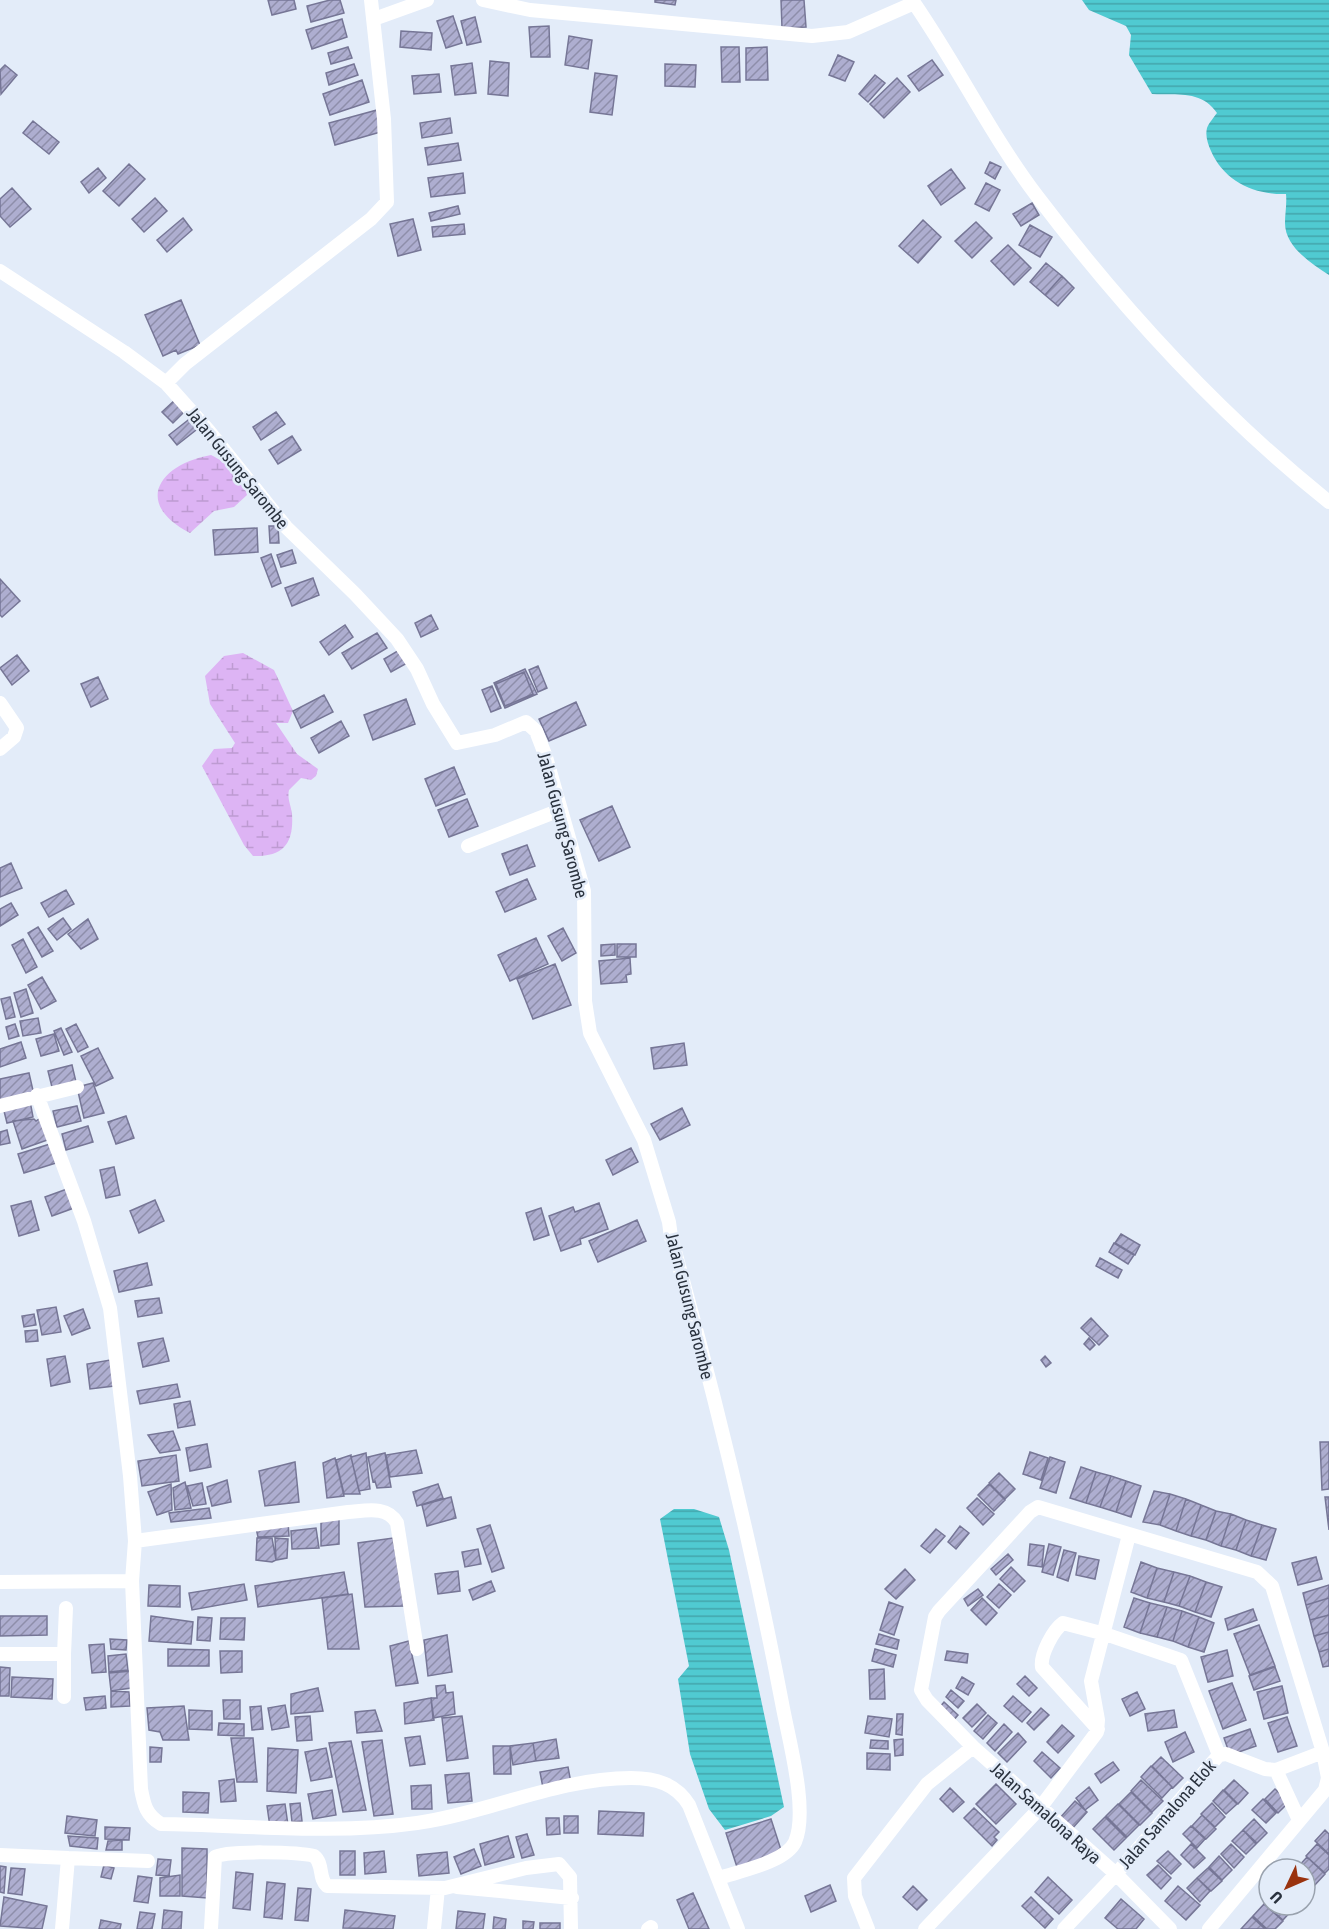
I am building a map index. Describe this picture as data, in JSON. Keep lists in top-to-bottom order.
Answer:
{
  "streets": {
    "street": ["Jalan Gusung Sarombe", "Jalan Samalona Raya", "Jalan Samalona Elok"]
  },
  "crossings": [
    ["Jalan Samalona Raya", "Jalan Samalona Elok"]
  ],
  "north": "bottom left"
}
